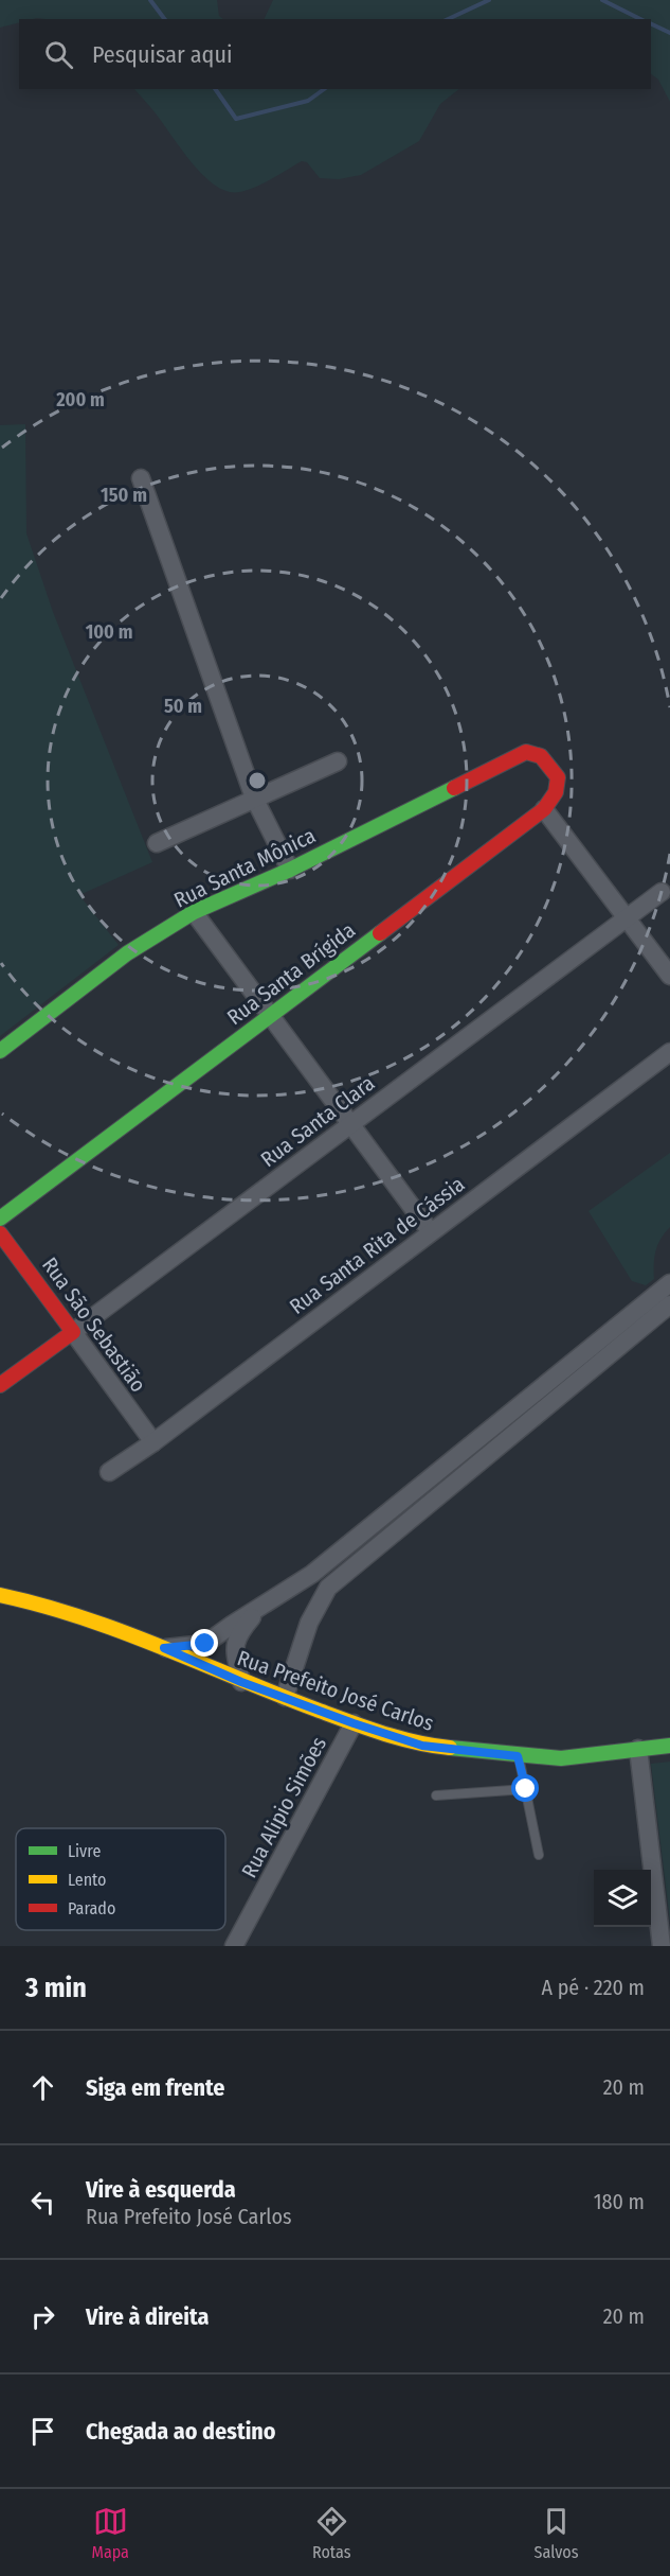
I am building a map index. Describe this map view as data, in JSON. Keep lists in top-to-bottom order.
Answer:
{
  "streets": {
    "street": [
      "Rua Santa Mônica",
      "Rua Santa Brígida",
      "Rua Santa Clara",
      "Rua Santa Rita de Cássia",
      "Rua São Sebastião",
      "Rua Prefeito José Carlos",
      "Rua Alipio Simões"
    ]
  },
  "crossings": [
    ["Rua Santa Mônica", "Rua Santa Brígida"],
    ["Rua Santa Clara", "Rua São Sebastião"],
    ["Rua Santa Rita de Cássia", "Rua São Sebastião"],
    ["Rua Prefeito José Carlos", "Rua Alipio Simões"]
  ],
  "legend": ["Livre", "Lento", "Parado"],
  "page": {
    "search": "Pesquisar aqui",
    "heading": ["3 min", "A pé · 220 m"],
    "list": [
      ["Siga em frente", "20 m"],
      ["Vire à esquerda", "Rua Prefeito José Carlos", "180 m"],
      ["Vire à direita", "20 m"],
      "Chegada ao destino"
    ],
    "nav": ["Mapa", "Rotas", "Salvos"]
  },
  "rings": [
    "200 m",
    "150 m",
    "100 m",
    "50 m"
  ]
}
